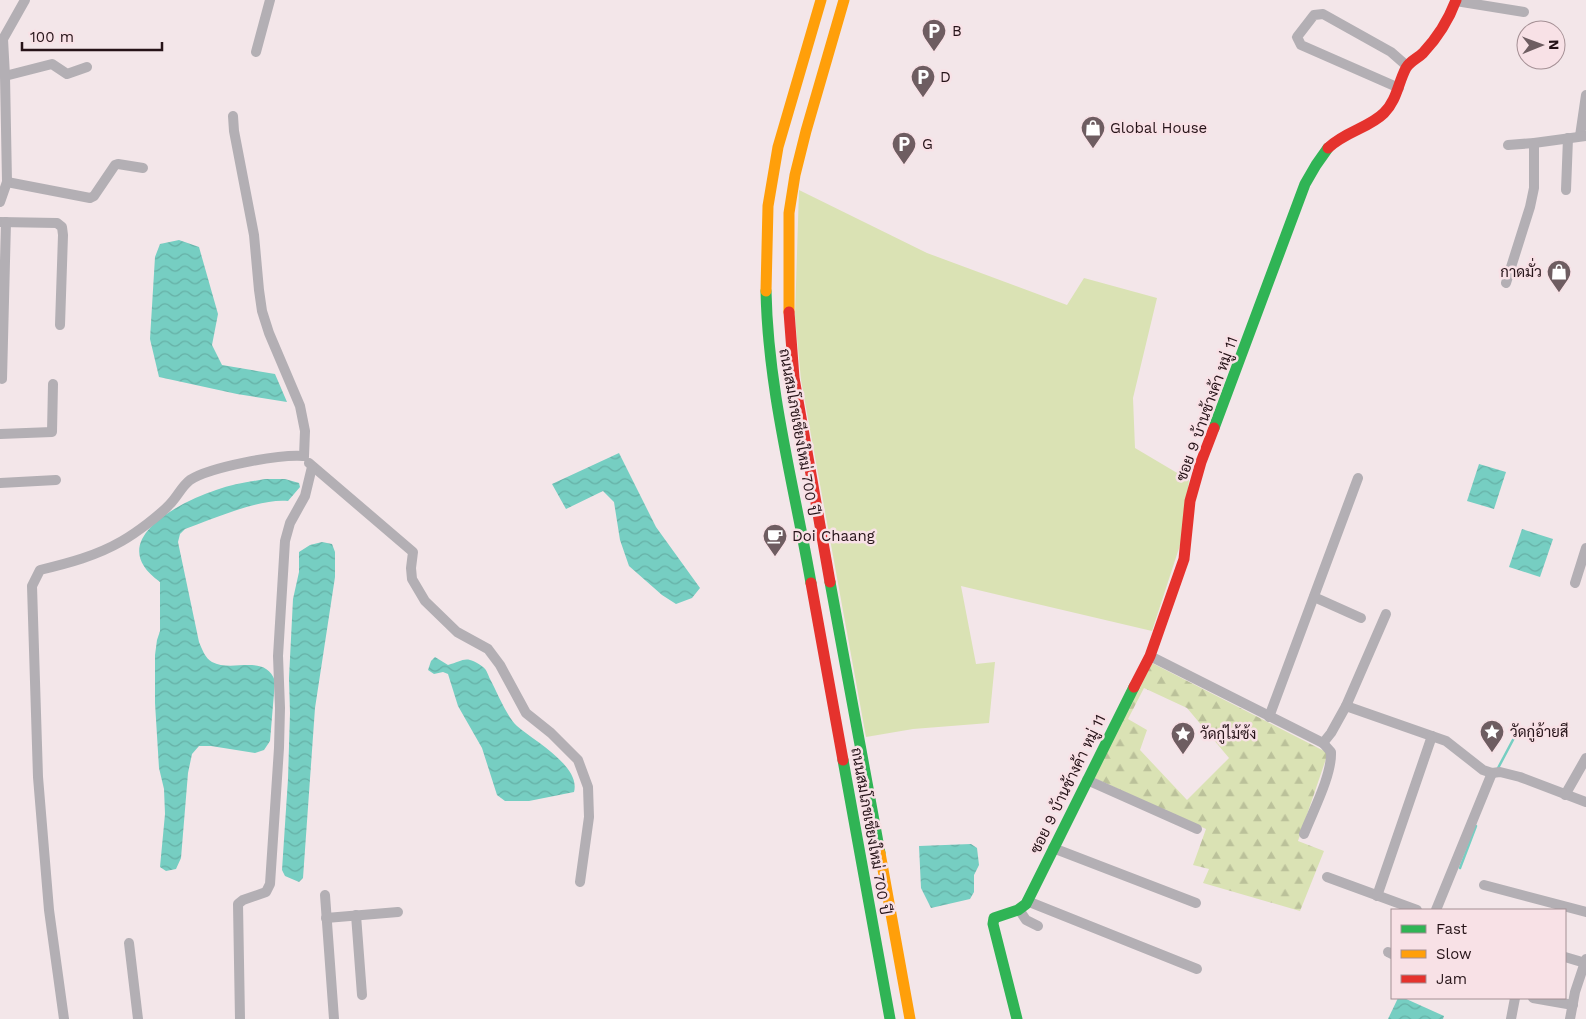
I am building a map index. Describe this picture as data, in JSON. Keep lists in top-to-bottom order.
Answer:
{
  "streets": {
    "main road": ["ซอย 9 บ้านช้างค้า หมู่ 11", "ถนนสมโภชเชียงใหม่ 700 ปี"]
  },
  "places": {
    "parking": ["B", "D", "G"],
    "shop": ["Global House", "กาดมั่ว"],
    "cafe": ["Doi Chaang"],
    "place": ["วัดกู่อ้ายสี", "วัดกู่ไม้ซ้ง"]
  },
  "legend": ["Fast", "Slow", "Jam"],
  "scale_bar": "100 m",
  "north": "right"
}
